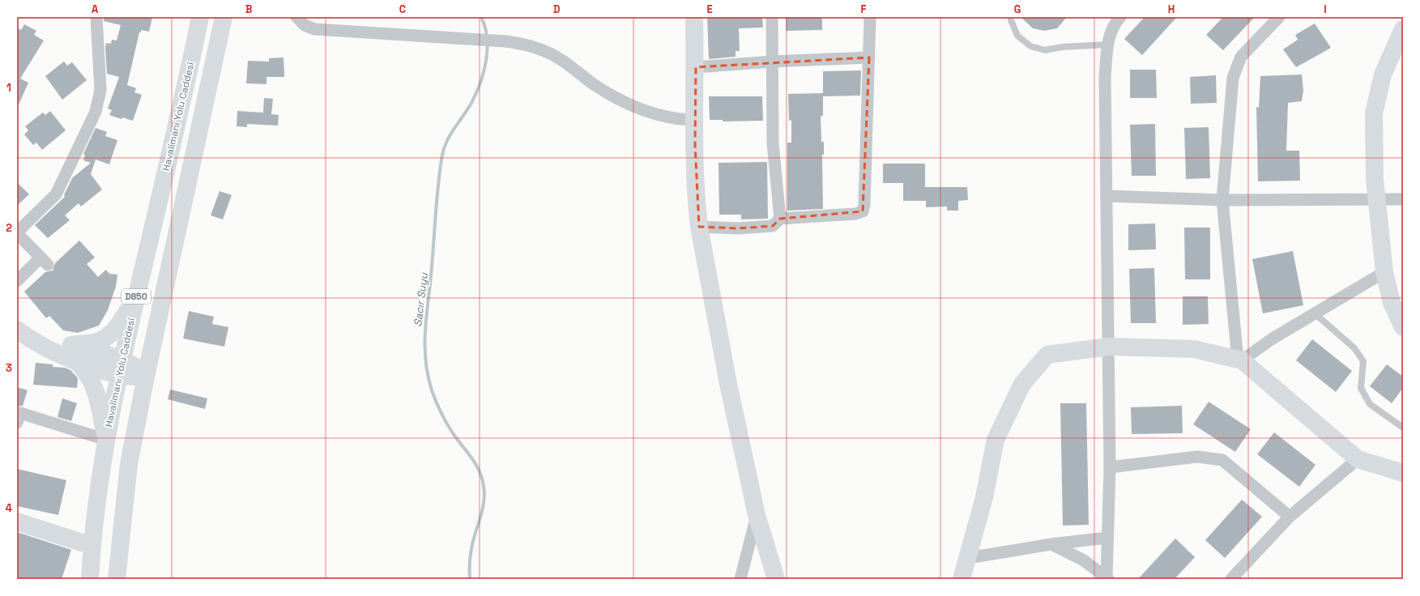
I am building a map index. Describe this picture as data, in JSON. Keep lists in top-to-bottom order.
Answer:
{
  "streets": {
    "main road": ["Havalimanı Yolu Caddesi", "D850"]
  },
  "water": ["Sacır Suyu"],
  "grid": {
    "columns": [
      "A",
      "B",
      "C",
      "D",
      "E",
      "F",
      "G",
      "H",
      "I"
    ],
    "rows": [
      "1",
      "2",
      "3",
      "4"
    ]
  }
}
